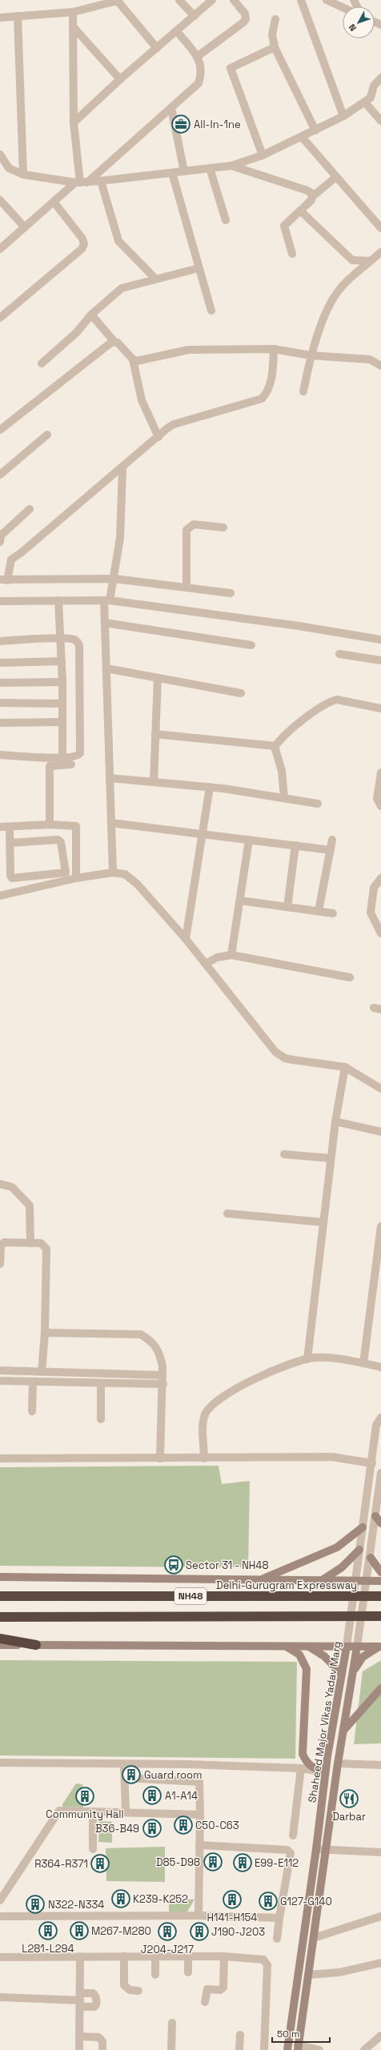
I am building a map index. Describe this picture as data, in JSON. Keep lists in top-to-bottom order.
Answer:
{
  "streets": {
    "highway": ["Delhi-Gurugram Expressway", "NH48"],
    "main road": ["Shaheed Major Vikas Yadav Marg"]
  },
  "places": {
    "office": ["All-In-1ne"],
    "bus stop": ["Sector 31 - NH48"],
    "building": [
      "Guard room",
      "A1-A14",
      "Community Hall",
      "C50-C63",
      "B36-B49",
      "D85-D98",
      "E99-E112",
      "R364-R371",
      "K239-K252",
      "H141-H154",
      "G127-G140",
      "N322-N334",
      "L281-L294",
      "M267-M280",
      "J204-J217",
      "J190-J203"
    ],
    "restaurant": ["Darbar"]
  },
  "scale_bar": "50 m",
  "north": "bottom left"
}
